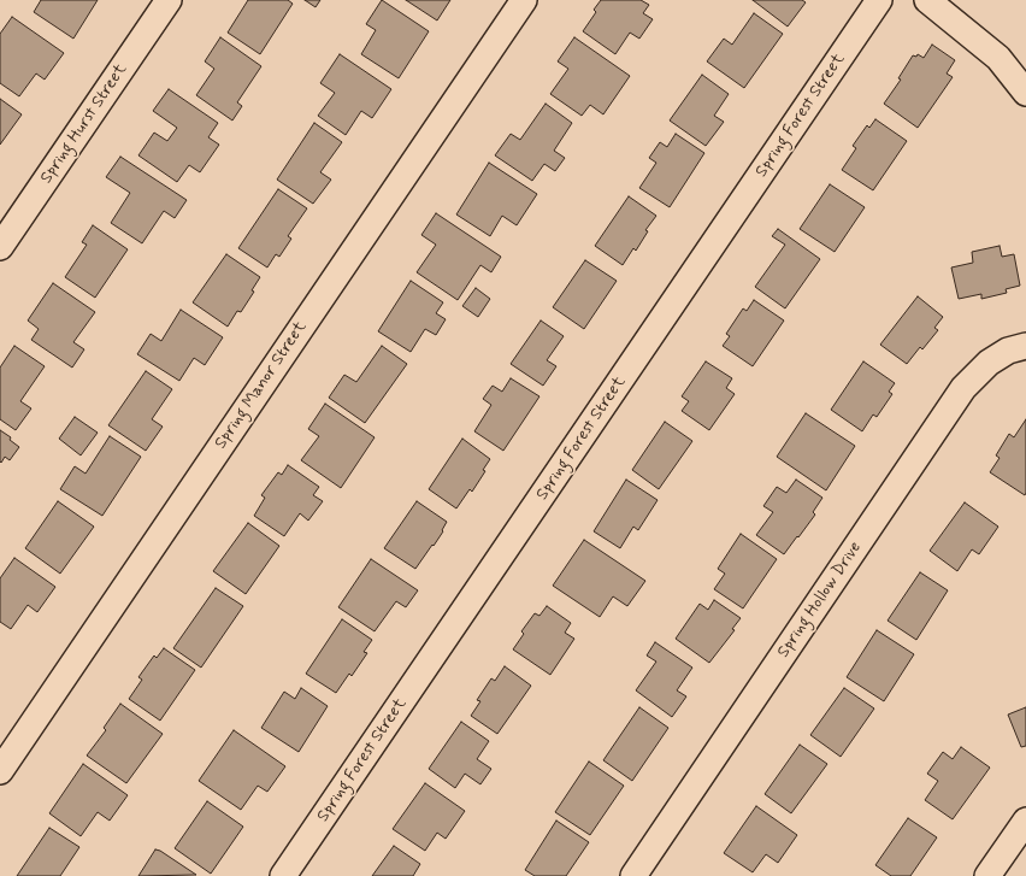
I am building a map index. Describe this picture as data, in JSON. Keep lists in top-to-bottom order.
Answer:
{
  "streets": {
    "street": [
      "Spring Forest Street",
      "Spring Hurst Street",
      "Spring Manor Street",
      "Spring Hollow Drive"
    ]
  }
}
